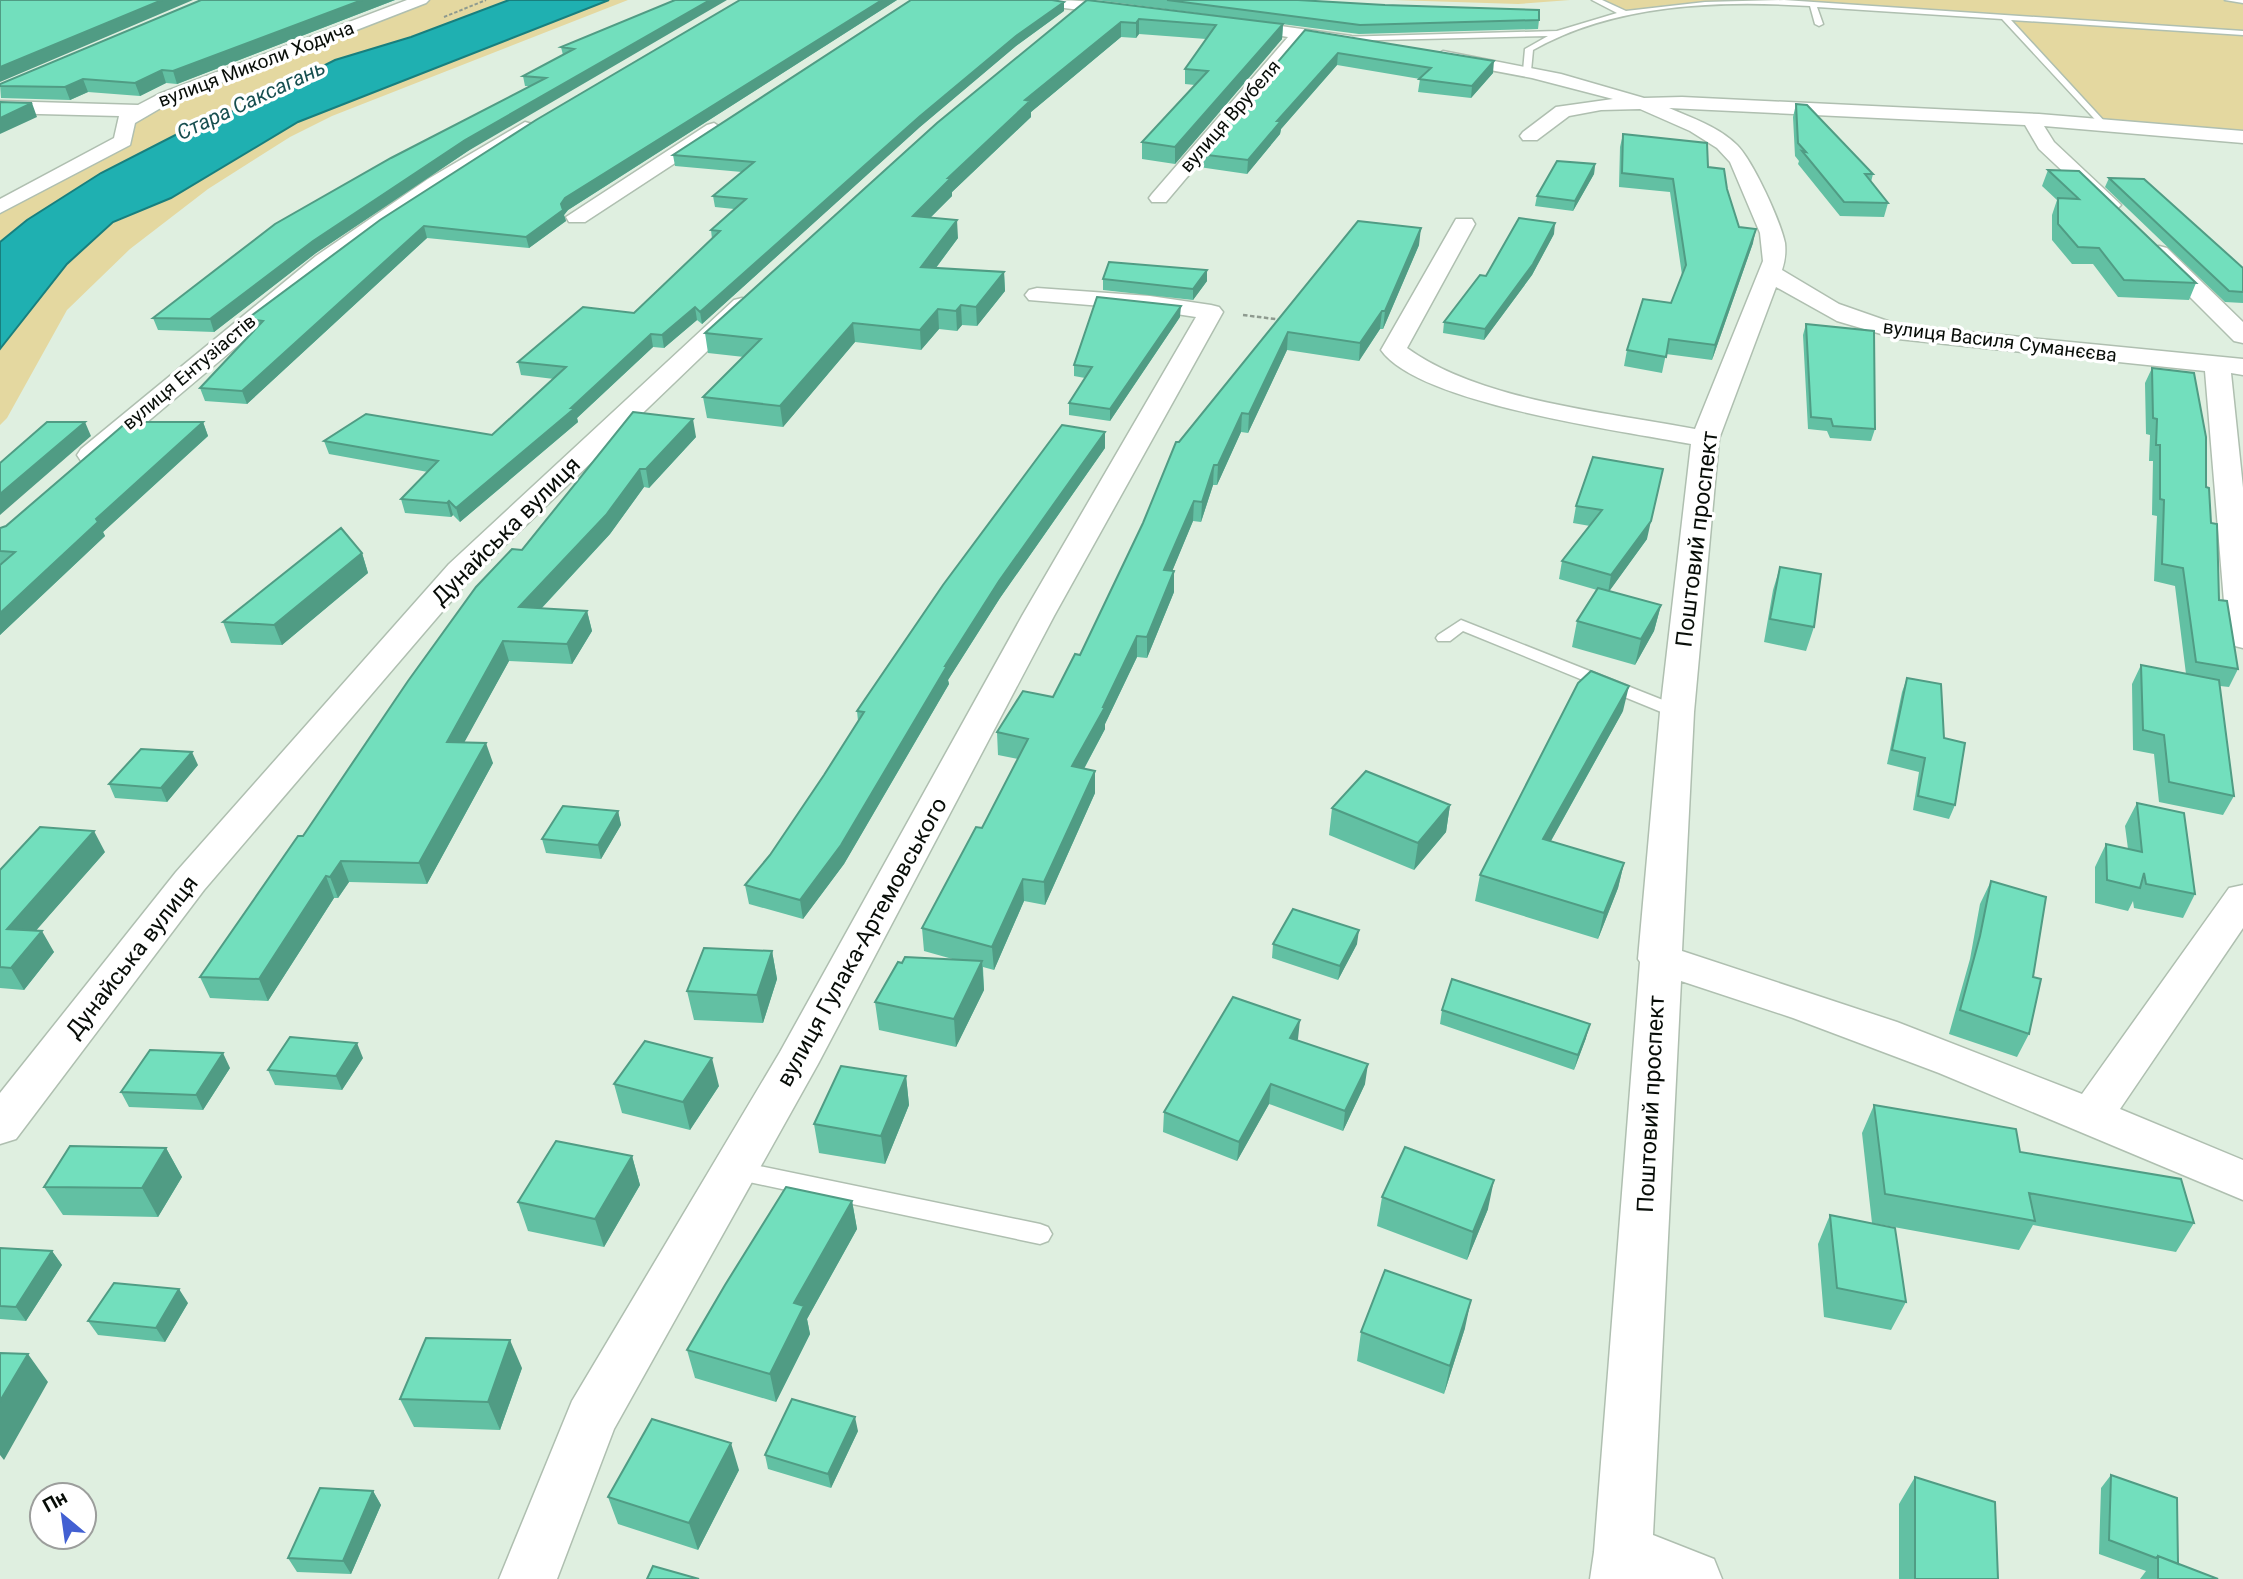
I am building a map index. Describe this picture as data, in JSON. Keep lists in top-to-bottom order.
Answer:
{
  "streets": {
    "street": [
      "вулиця Миколи Ходича",
      "вулиця Врубеля",
      "вулиця Василя Суманєєва",
      "вулиця Ентузіастів",
      "Дунайська вулиця",
      "Поштовий проспект",
      "вулиця Гулака-Артемовського"
    ]
  },
  "crossings": [
    ["вулиця Врубеля", "Поштовий проспект"],
    ["вулиця Василя Суманєєва", "Поштовий проспект"]
  ],
  "water": ["Стара Саксагань"],
  "north": "top left"
}
